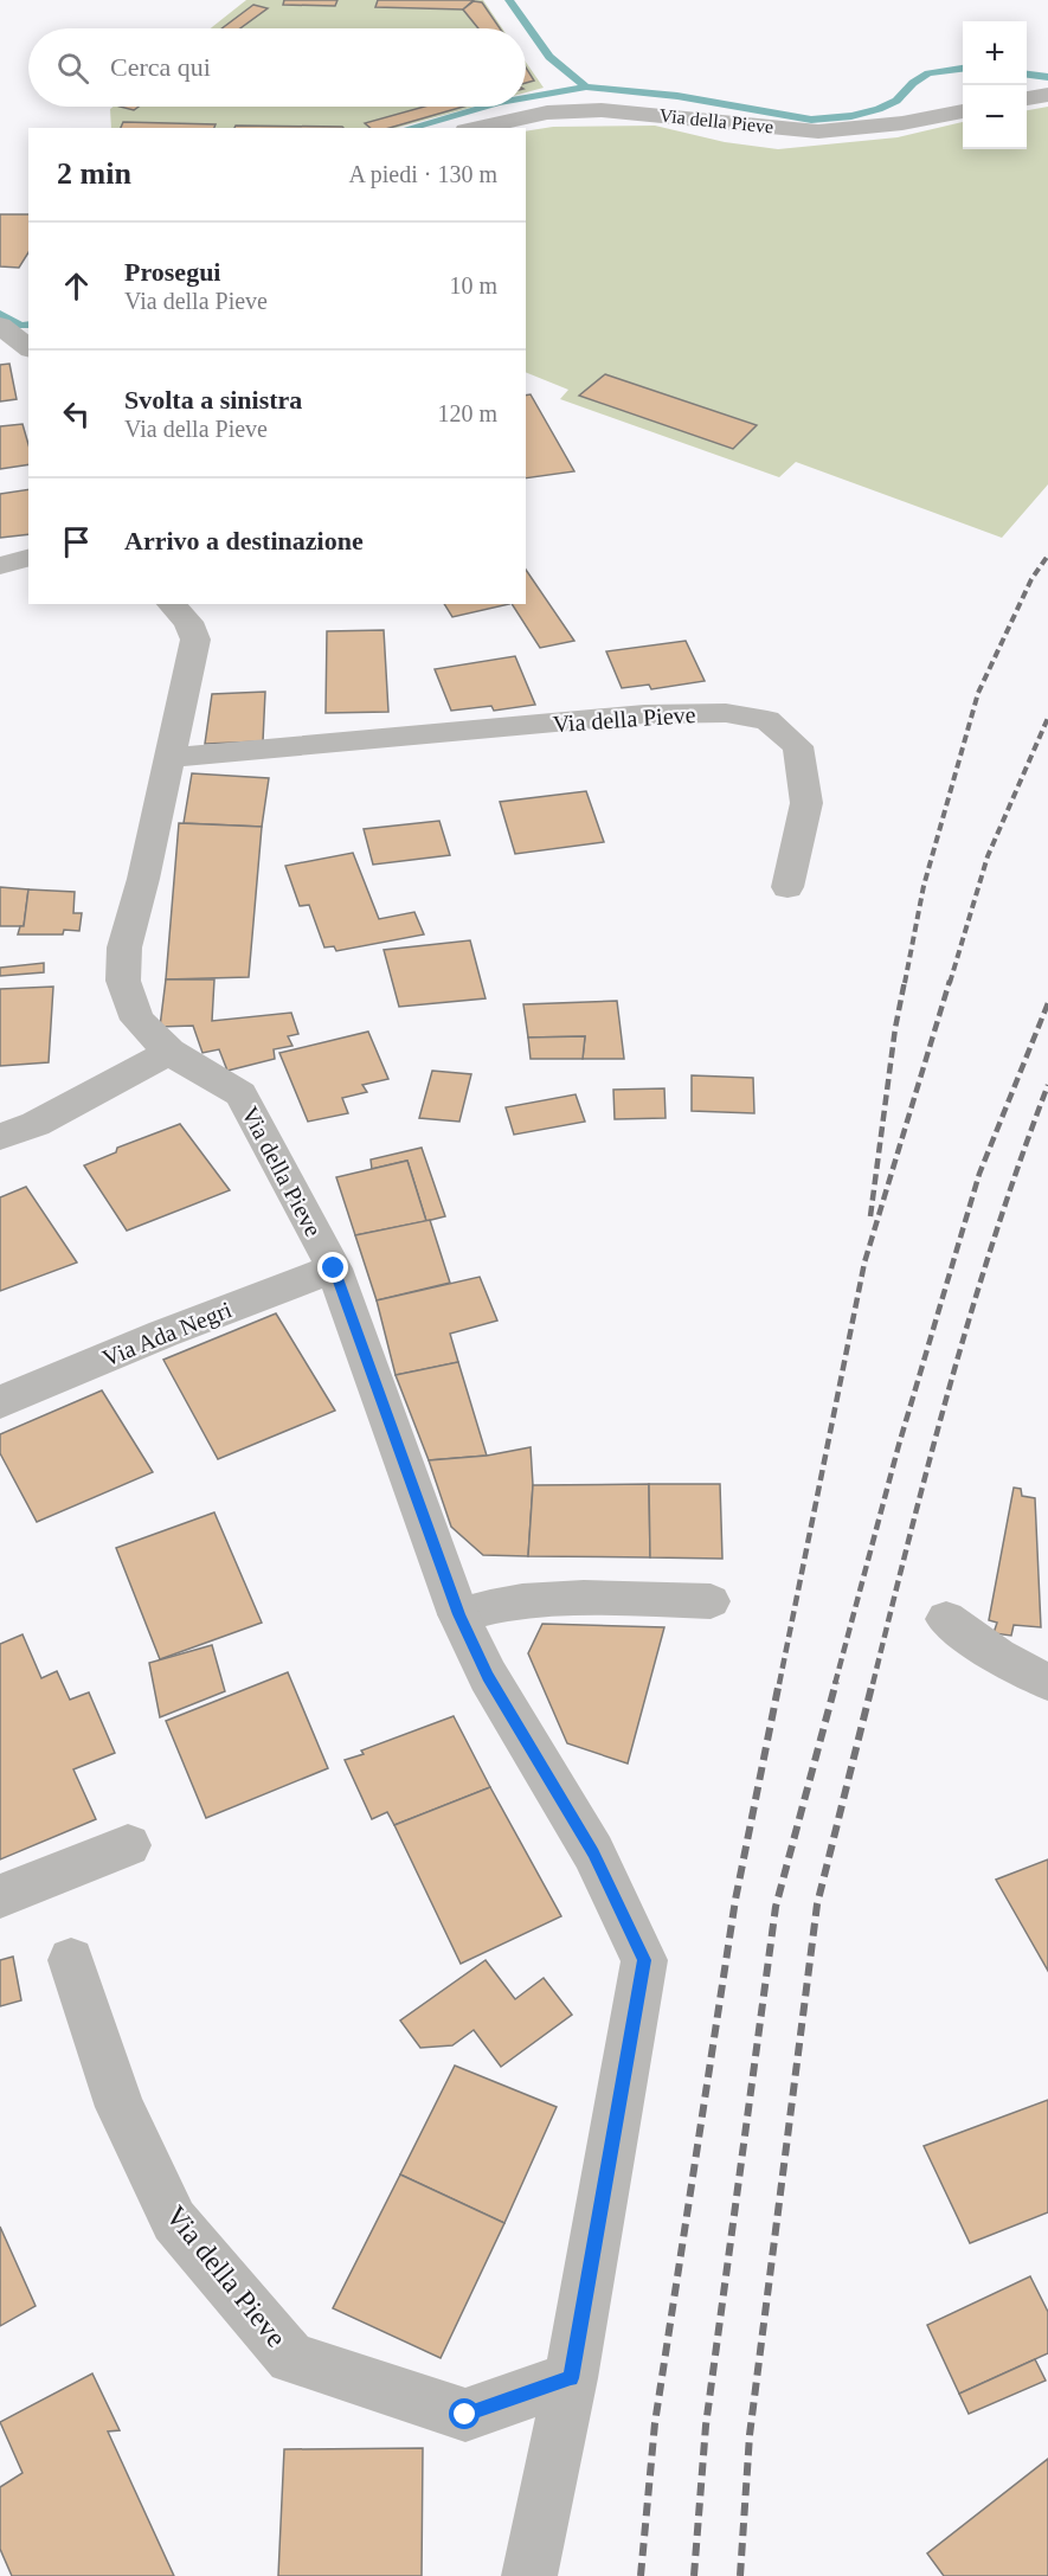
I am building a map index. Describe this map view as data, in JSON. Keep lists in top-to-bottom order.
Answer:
{
  "streets": {
    "street": ["Via della Pieve", "Via Ada Negri"]
  },
  "crossings": [
    ["Via della Pieve", "Via Ada Negri"]
  ],
  "page": {
    "map_buttons": ["+", "−"],
    "search": "Cerca qui",
    "heading": ["2 min", "A piedi · 130 m"],
    "list": [
      ["Prosegui", "Via della Pieve", "10 m"],
      ["Svolta a sinistra", "Via della Pieve", "120 m"],
      "Arrivo a destinazione"
    ]
  }
}
